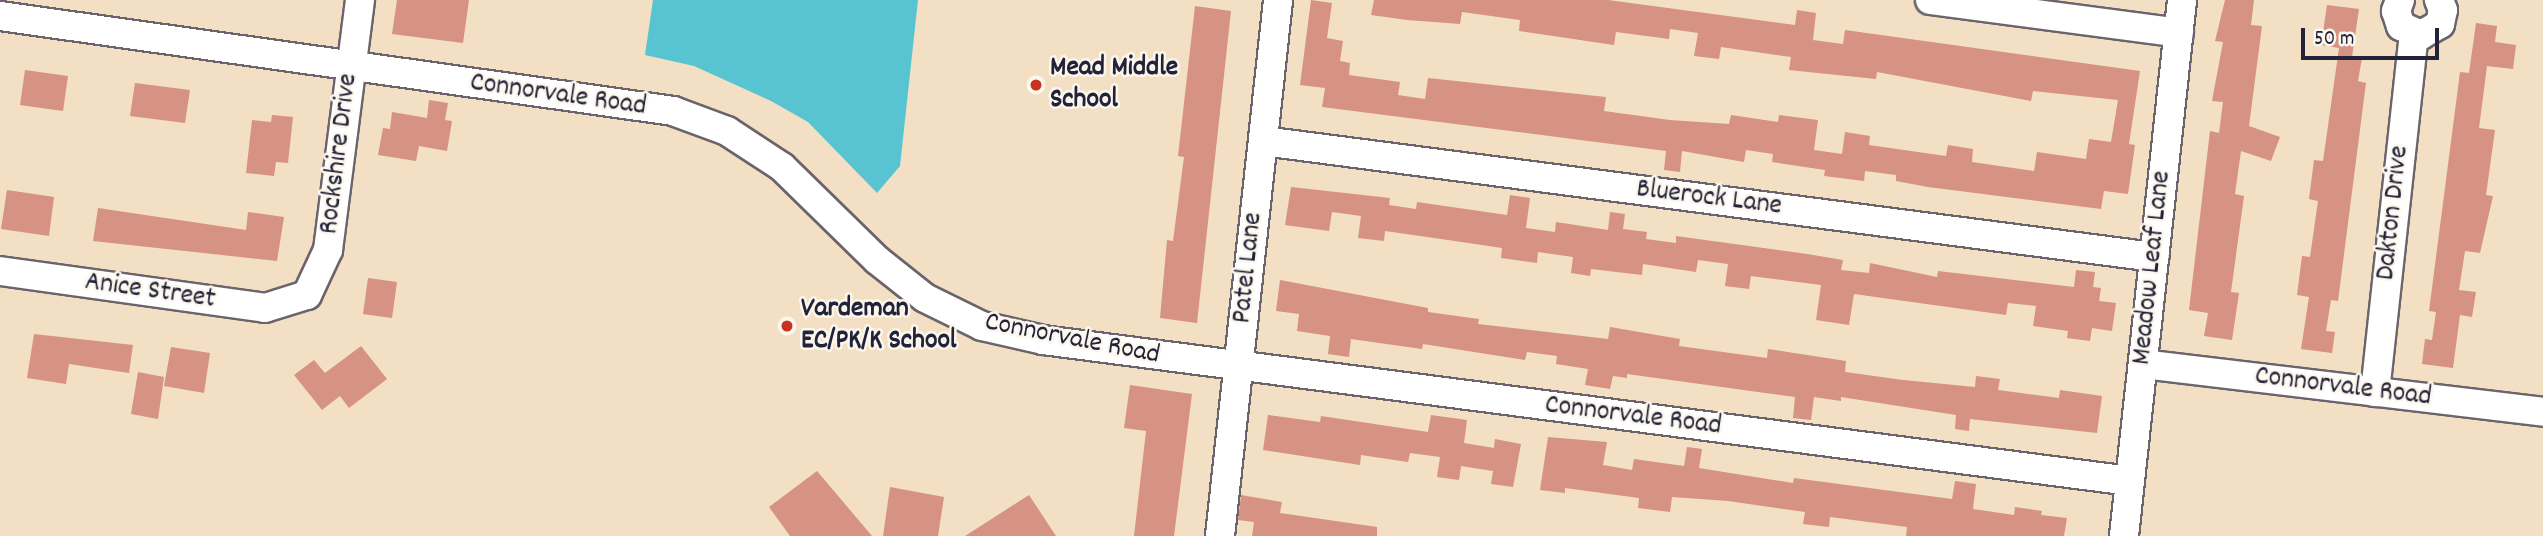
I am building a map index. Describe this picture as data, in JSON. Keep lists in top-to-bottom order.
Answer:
{
  "streets": {
    "street": [
      "Connorvale Road",
      "Rockshire Drive",
      "Bluerock Lane",
      "Dakton Drive",
      "Patel Lane",
      "Meadow Leaf Lane",
      "Anice Street"
    ]
  },
  "crossings": [
    ["Connorvale Road", "Rockshire Drive"],
    ["Connorvale Road", "Dakton Drive"],
    ["Connorvale Road", "Patel Lane"],
    ["Connorvale Road", "Meadow Leaf Lane"],
    ["Rockshire Drive", "Anice Street"],
    ["Bluerock Lane", "Patel Lane"],
    ["Bluerock Lane", "Meadow Leaf Lane"]
  ],
  "places": ["Mead Middle School", "Vardeman EC/PK/K School"],
  "scale_bar": "50 m"
}
